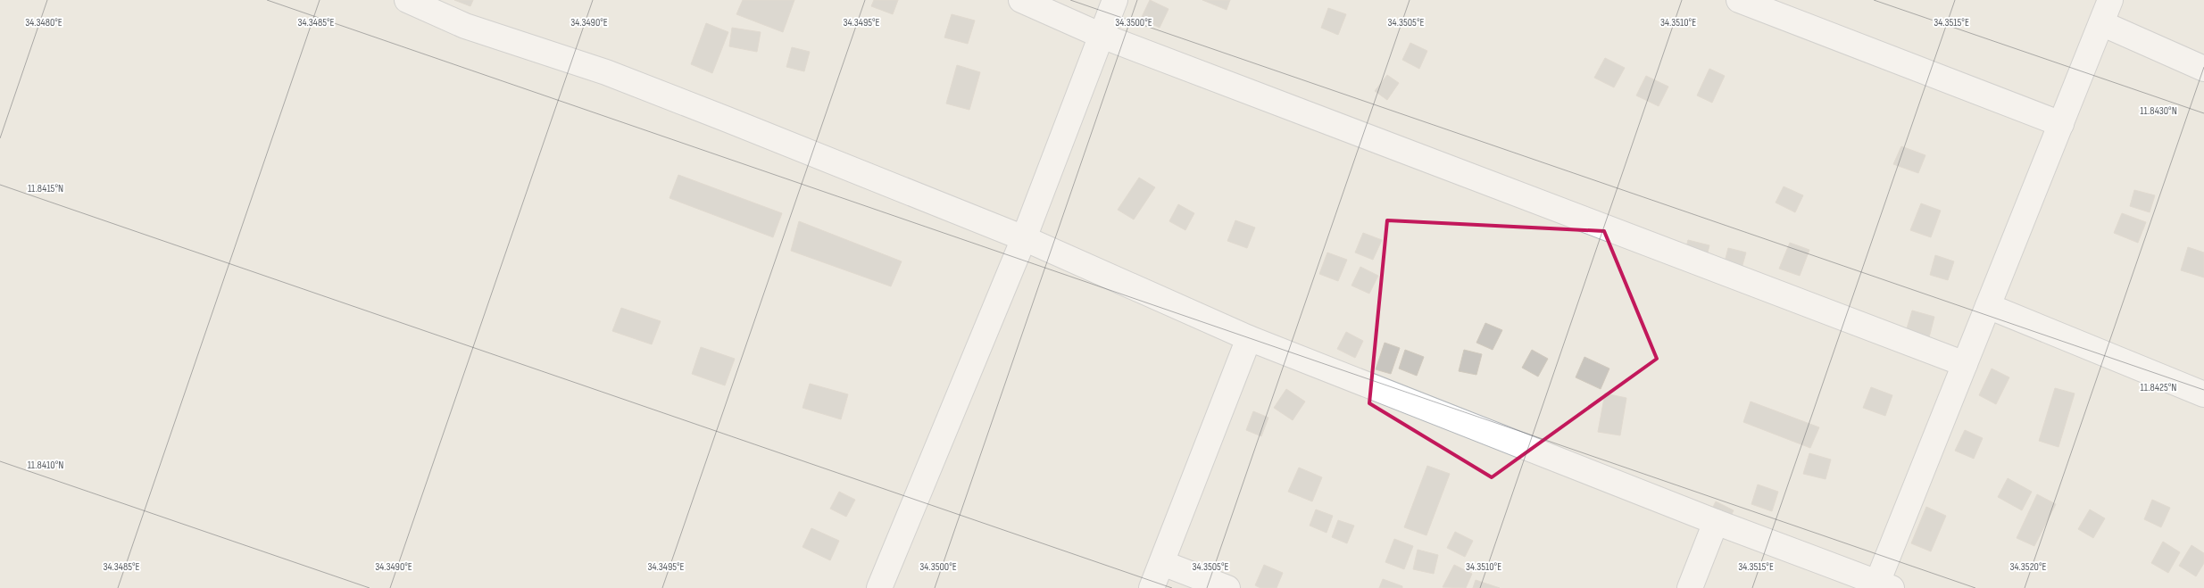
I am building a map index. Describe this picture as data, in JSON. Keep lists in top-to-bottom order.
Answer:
{
  "coordinates": [
    "34.3480°E",
    "34.3485°E",
    "34.3490°E",
    "34.3495°E",
    "34.3500°E",
    "34.3505°E",
    "34.3510°E",
    "34.3515°E",
    "11.8430°N",
    "11.8415°N",
    "11.8425°N",
    "11.8410°N",
    "34.3520°E"
  ]
}
